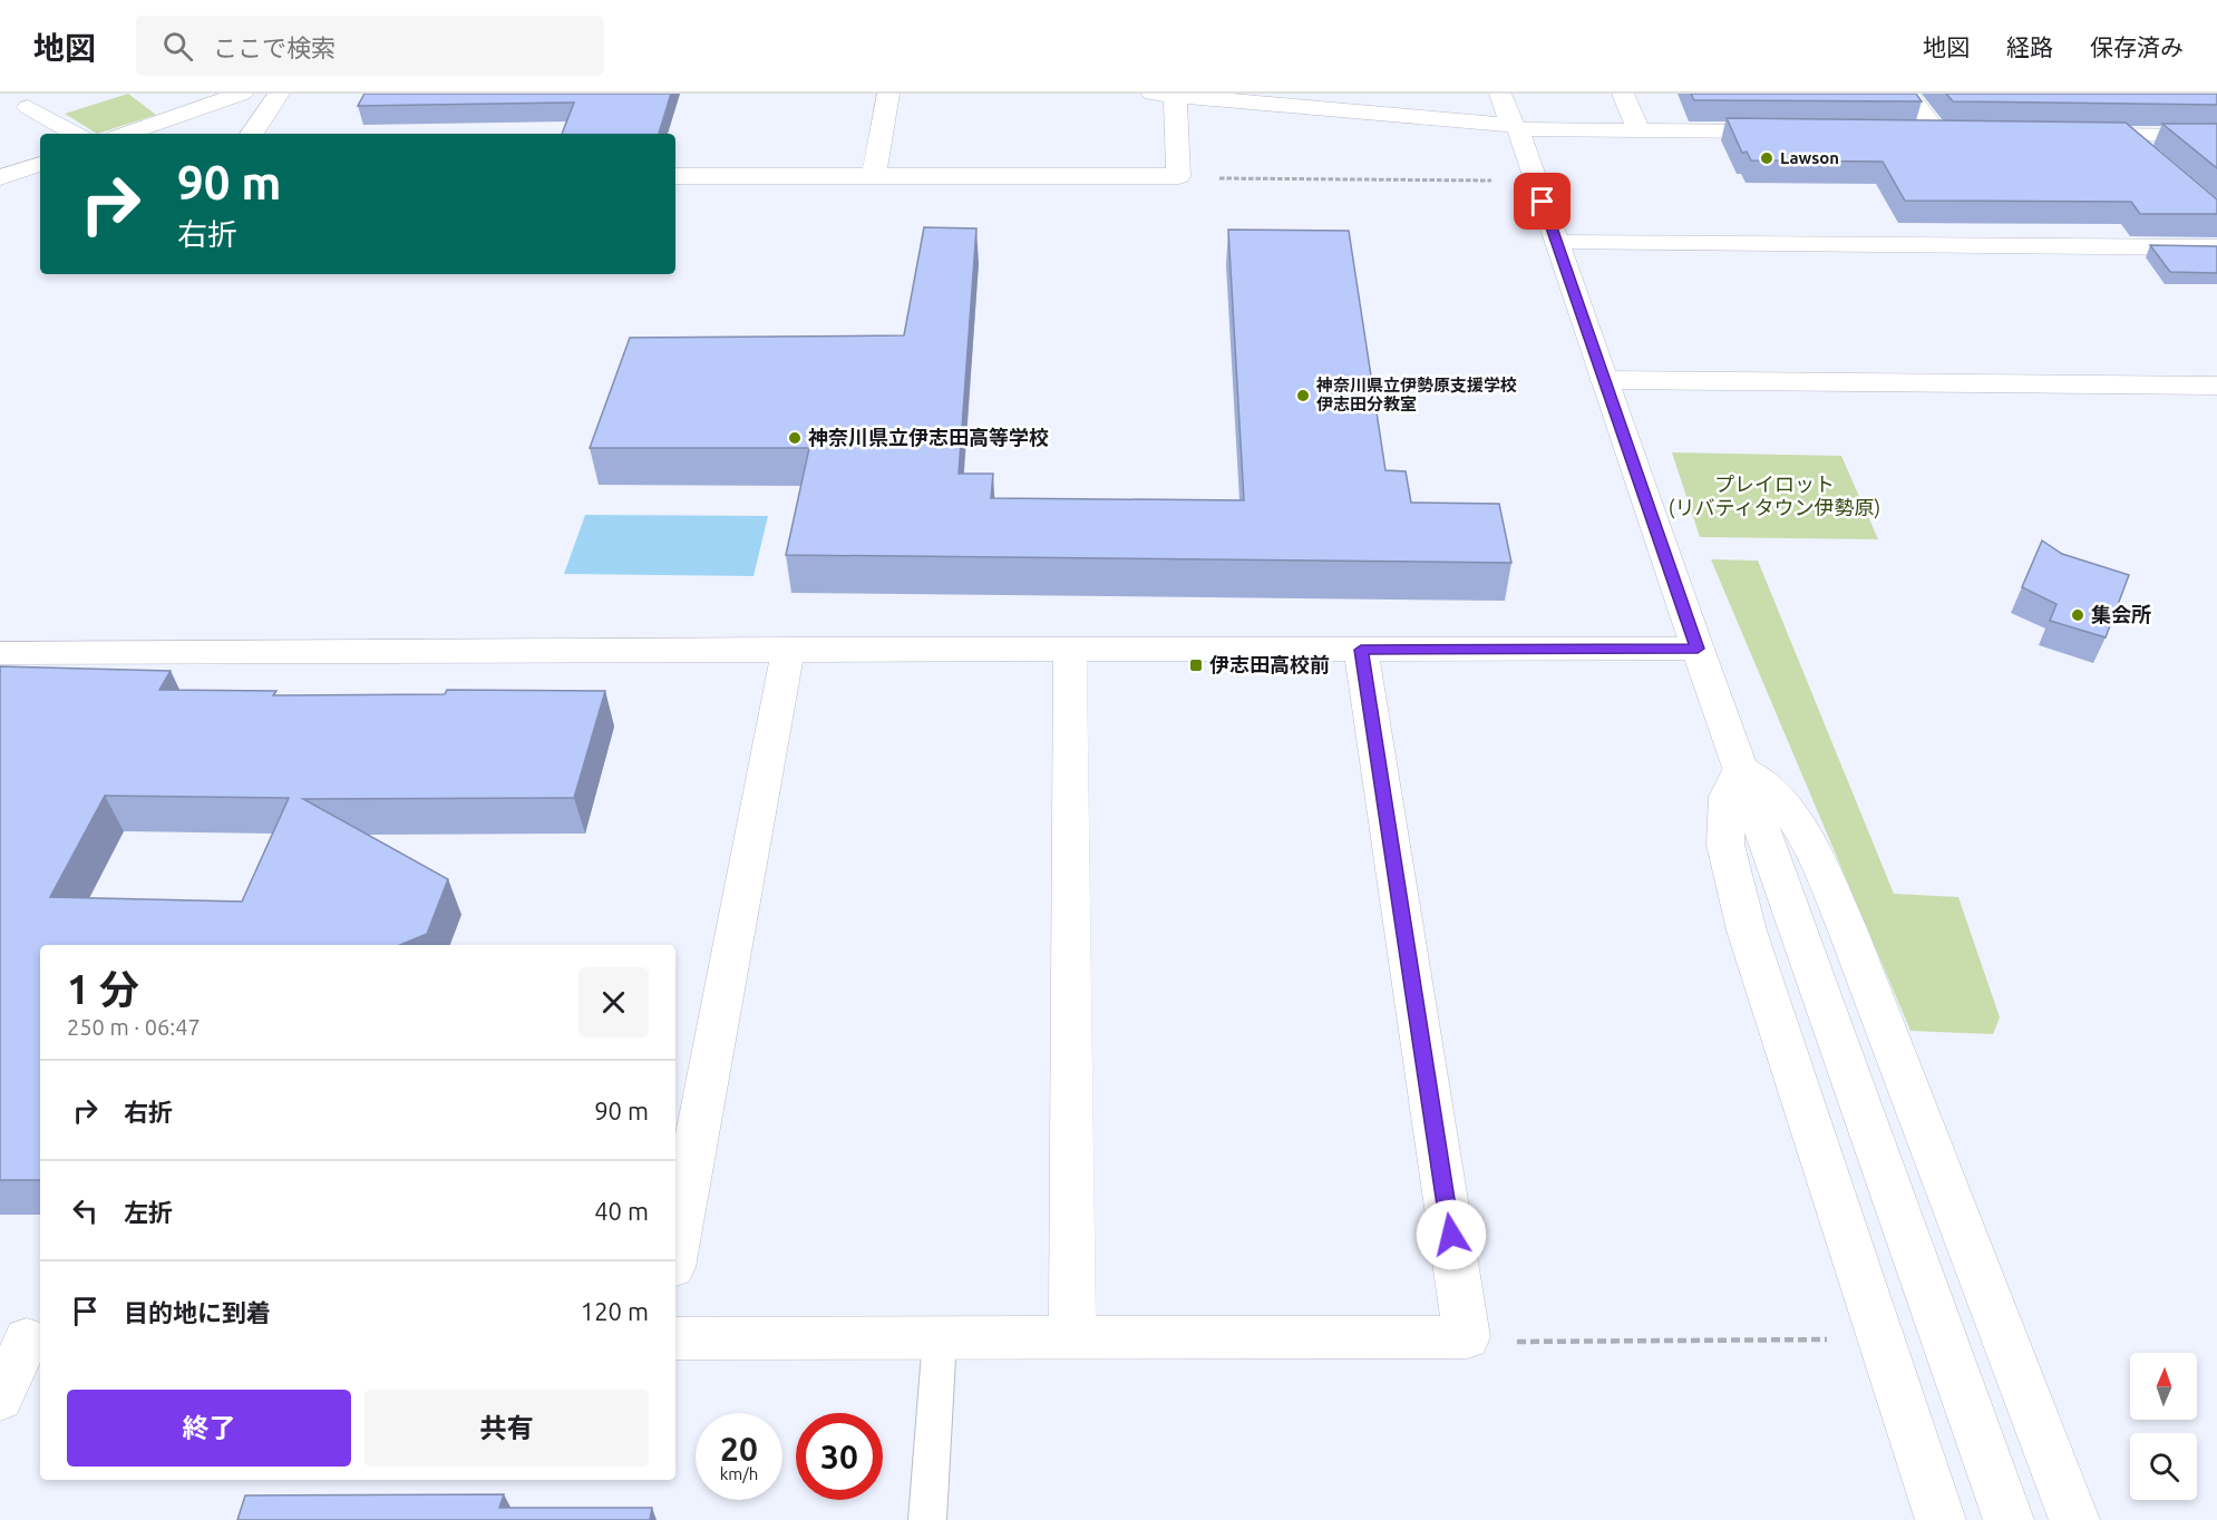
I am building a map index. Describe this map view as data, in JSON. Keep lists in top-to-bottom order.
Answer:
{
  "parks": ["プレイロット (リバティタウン伊勢原)"],
  "places": {
    "other": [
      "Lawson",
      "神奈川県立伊勢原支援学校 伊志田分教室",
      "神奈川県立伊志田高等学校",
      "集会所"
    ],
    "transit": ["伊志田高校前"]
  },
  "north": "top",
  "page": {
    "header": "地図",
    "search": "ここで検索",
    "nav": ["地図", "経路", "保存済み"],
    "turn": ["90 m", "右折"],
    "heading": ["1 分", "250 m · 06:47"],
    "list": [
      {
        "name": "右折",
        "value": "90 m"
      },
      {
        "name": "左折",
        "value": "40 m"
      },
      {
        "name": "目的地に到着",
        "value": "120 m"
      }
    ],
    "buttons": ["終了", "共有"],
    "speed": "20 km/h",
    "limit": "30"
  }
}
